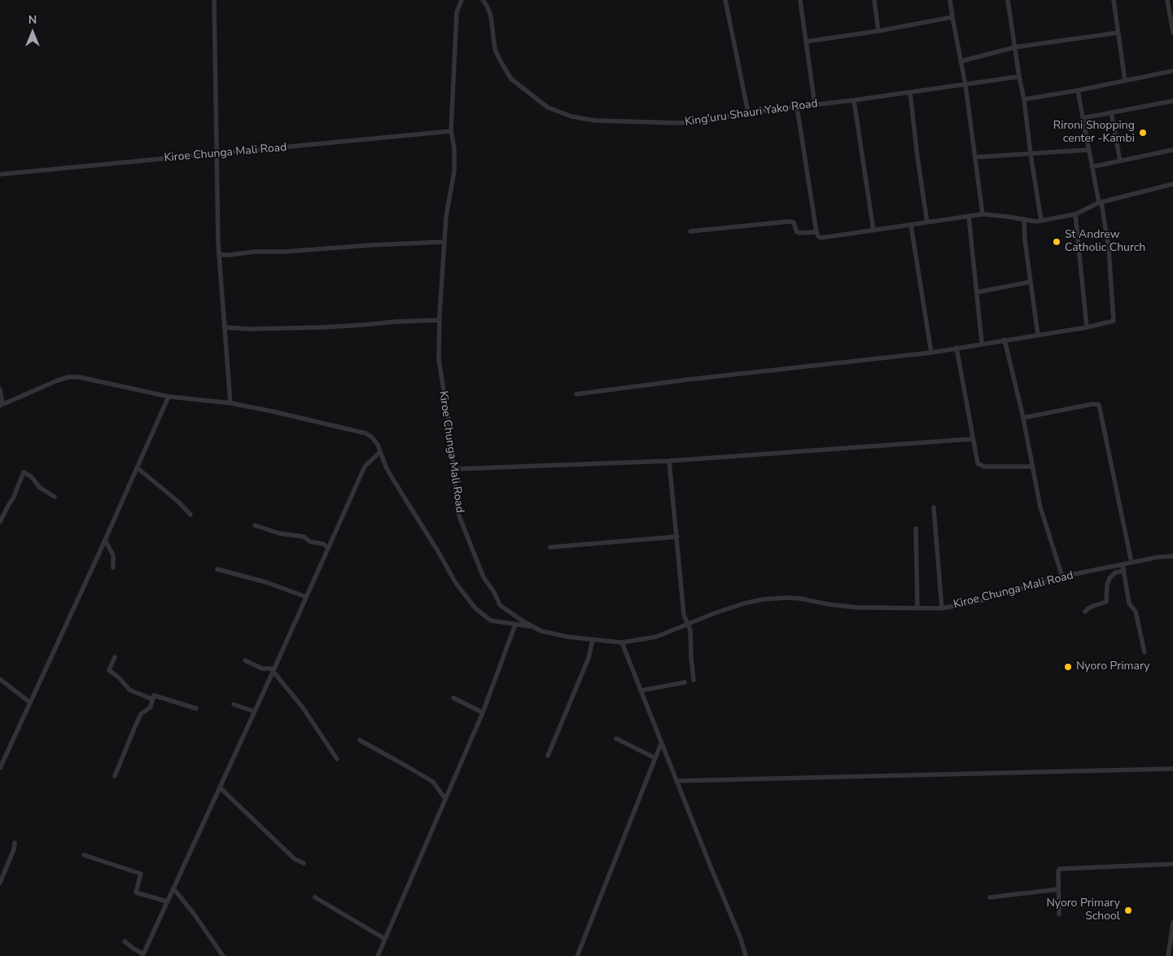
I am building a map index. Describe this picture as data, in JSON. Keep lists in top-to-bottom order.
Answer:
{
  "streets": {
    "street": ["King'uru Shauri Yako Road", "Kiroe Chunga Mali Road"]
  },
  "places": [
    "Rironi Shopping center -Kambi",
    "St Andrew Catholic Church",
    "Nyoro Primary",
    "Nyoro Primary School"
  ],
  "north": "top"
}
